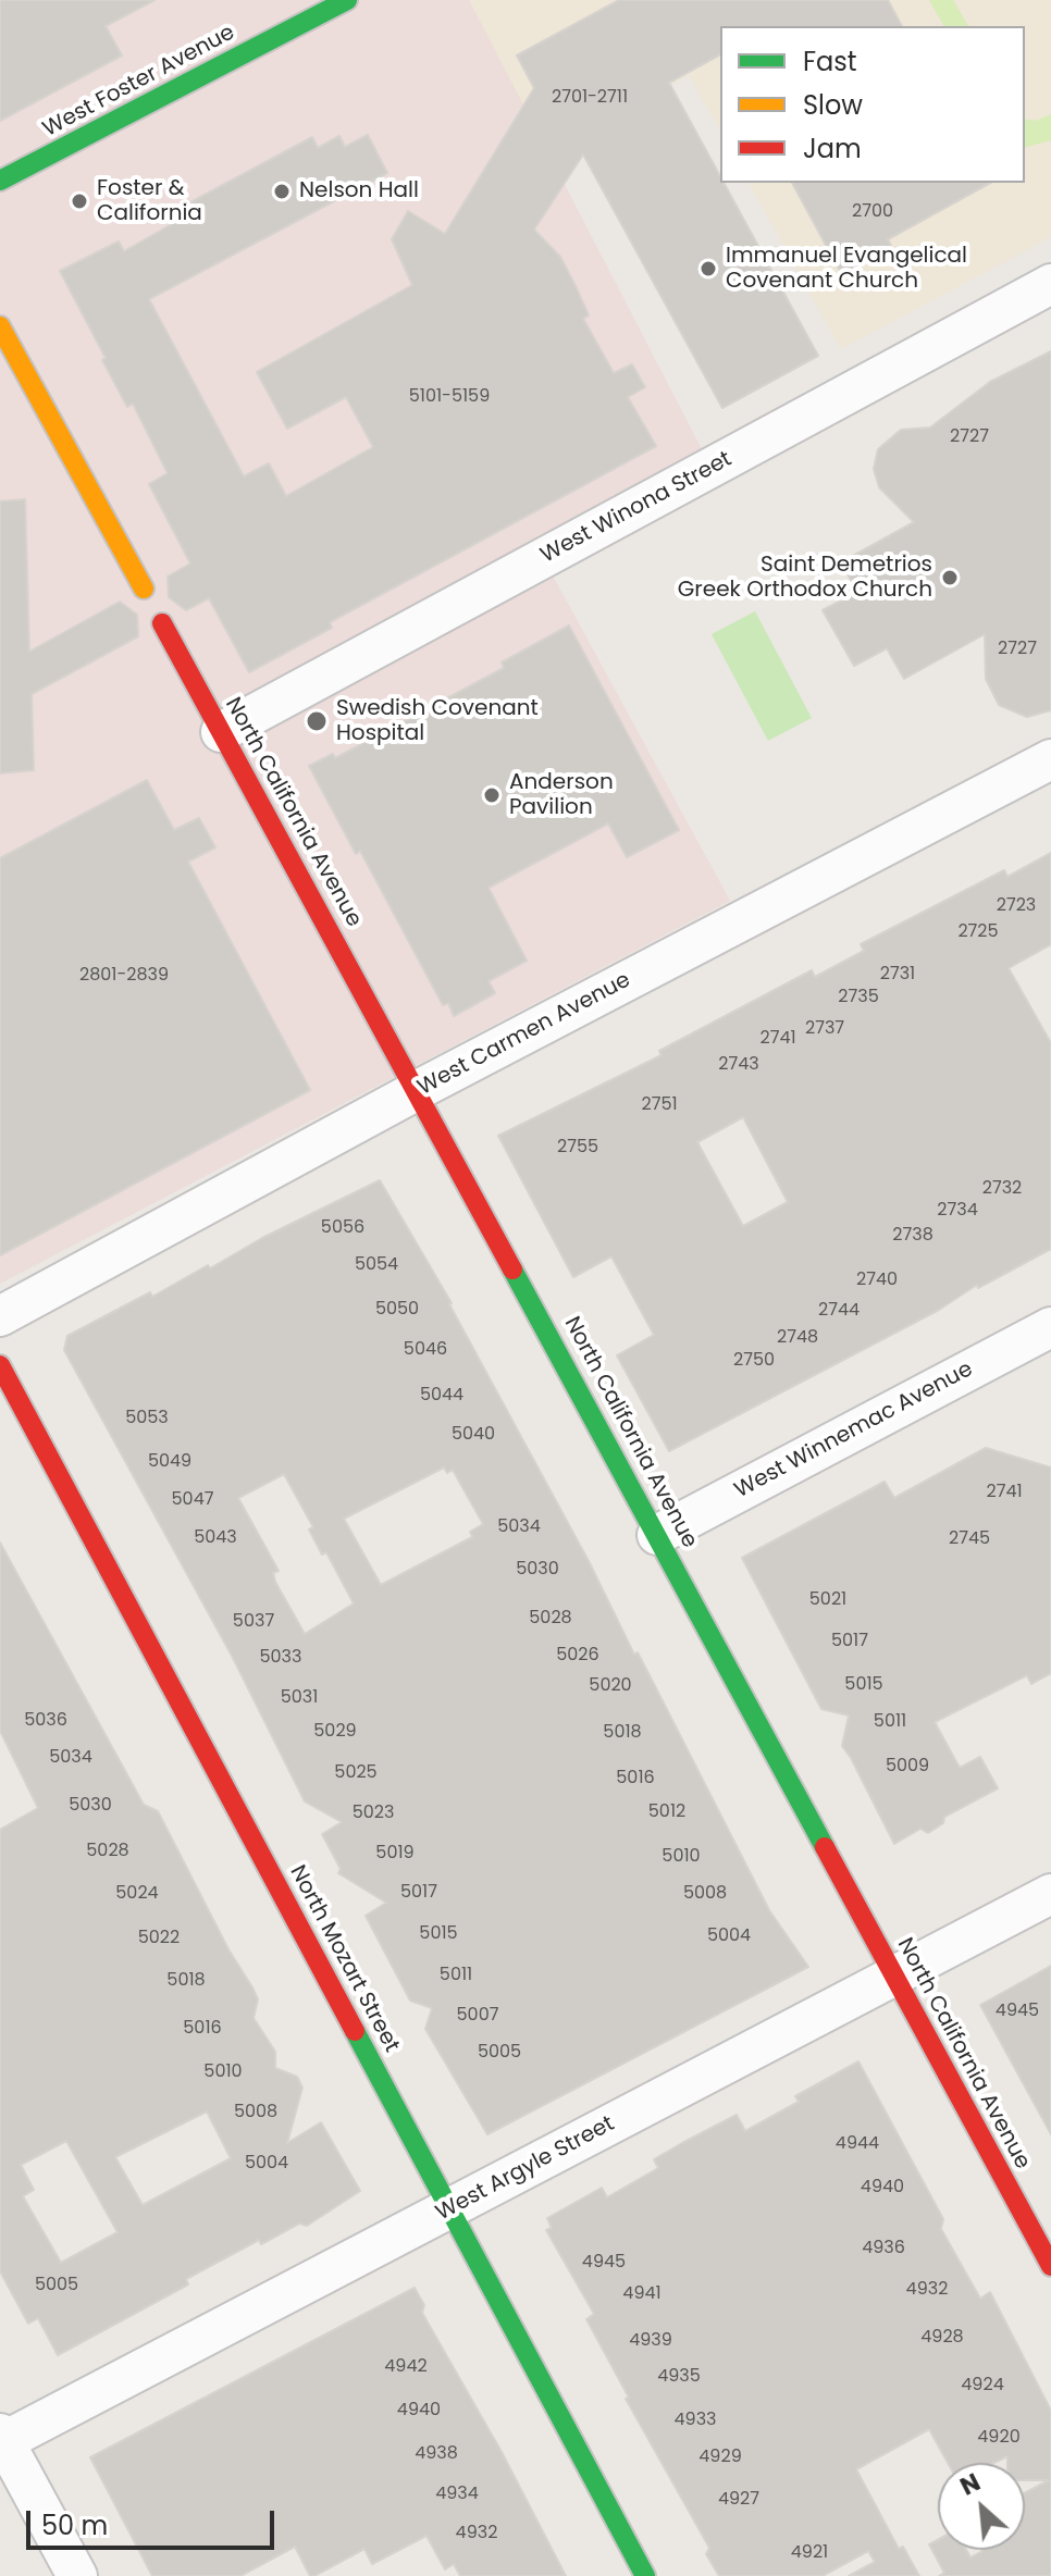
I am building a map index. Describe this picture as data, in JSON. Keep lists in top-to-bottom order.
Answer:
{
  "streets": {
    "main road": ["West Foster Avenue", "North California Avenue", "North Mozart Street"],
    "street": [
      "West Winona Street",
      "West Carmen Avenue",
      "West Winnemac Avenue",
      "West Argyle Street"
    ]
  },
  "crossings": [
    ["West Winona Street", "North California Avenue"],
    ["North California Avenue", "West Carmen Avenue"],
    ["North California Avenue", "West Winnemac Avenue"],
    ["North California Avenue", "West Argyle Street"],
    ["North Mozart Street", "West Argyle Street"]
  ],
  "places": [
    "Nelson Hall",
    "Foster & California",
    "Immanuel Evangelical Covenant Church",
    "Saint Demetrios Greek Orthodox Church",
    "Swedish Covenant Hospital",
    "Anderson Pavilion"
  ],
  "house_numbers": [
    "2701-2711",
    "2700",
    "5101-5159",
    "2727",
    "2727",
    "2723",
    "2725",
    "2731",
    "2801-2839",
    "2735",
    "2737",
    "2741",
    "2743",
    "2751",
    "2755",
    "2732",
    "2734",
    "5056",
    "2738",
    "5054",
    "2740",
    "5050",
    "2744",
    "2748",
    "5046",
    "2750",
    "5044",
    "5053",
    "5040",
    "5049",
    "2741",
    "5047",
    "5034",
    "5043",
    "2745",
    "5030",
    "5021",
    "5028",
    "5037",
    "5017",
    "5026",
    "5033",
    "5015",
    "5020",
    "5031",
    "5036",
    "5011",
    "5029",
    "5018",
    "5034",
    "5009",
    "5025",
    "5016",
    "5030",
    "5012",
    "5023",
    "5028",
    "5019",
    "5010",
    "5017",
    "5024",
    "5008",
    "5015",
    "5004",
    "5022",
    "5011",
    "5018",
    "4945",
    "5007",
    "5016",
    "5005",
    "5010",
    "5008",
    "4944",
    "5004",
    "4940",
    "4936",
    "4945",
    "5005",
    "4932",
    "4941",
    "4928",
    "4939",
    "4942",
    "4935",
    "4924",
    "4940",
    "4933",
    "4920",
    "4938",
    "4929",
    "4934",
    "4927",
    "4932",
    "4921"
  ],
  "legend": ["Fast", "Slow", "Jam"],
  "scale_bar": "50 m",
  "north": "top left"
}
